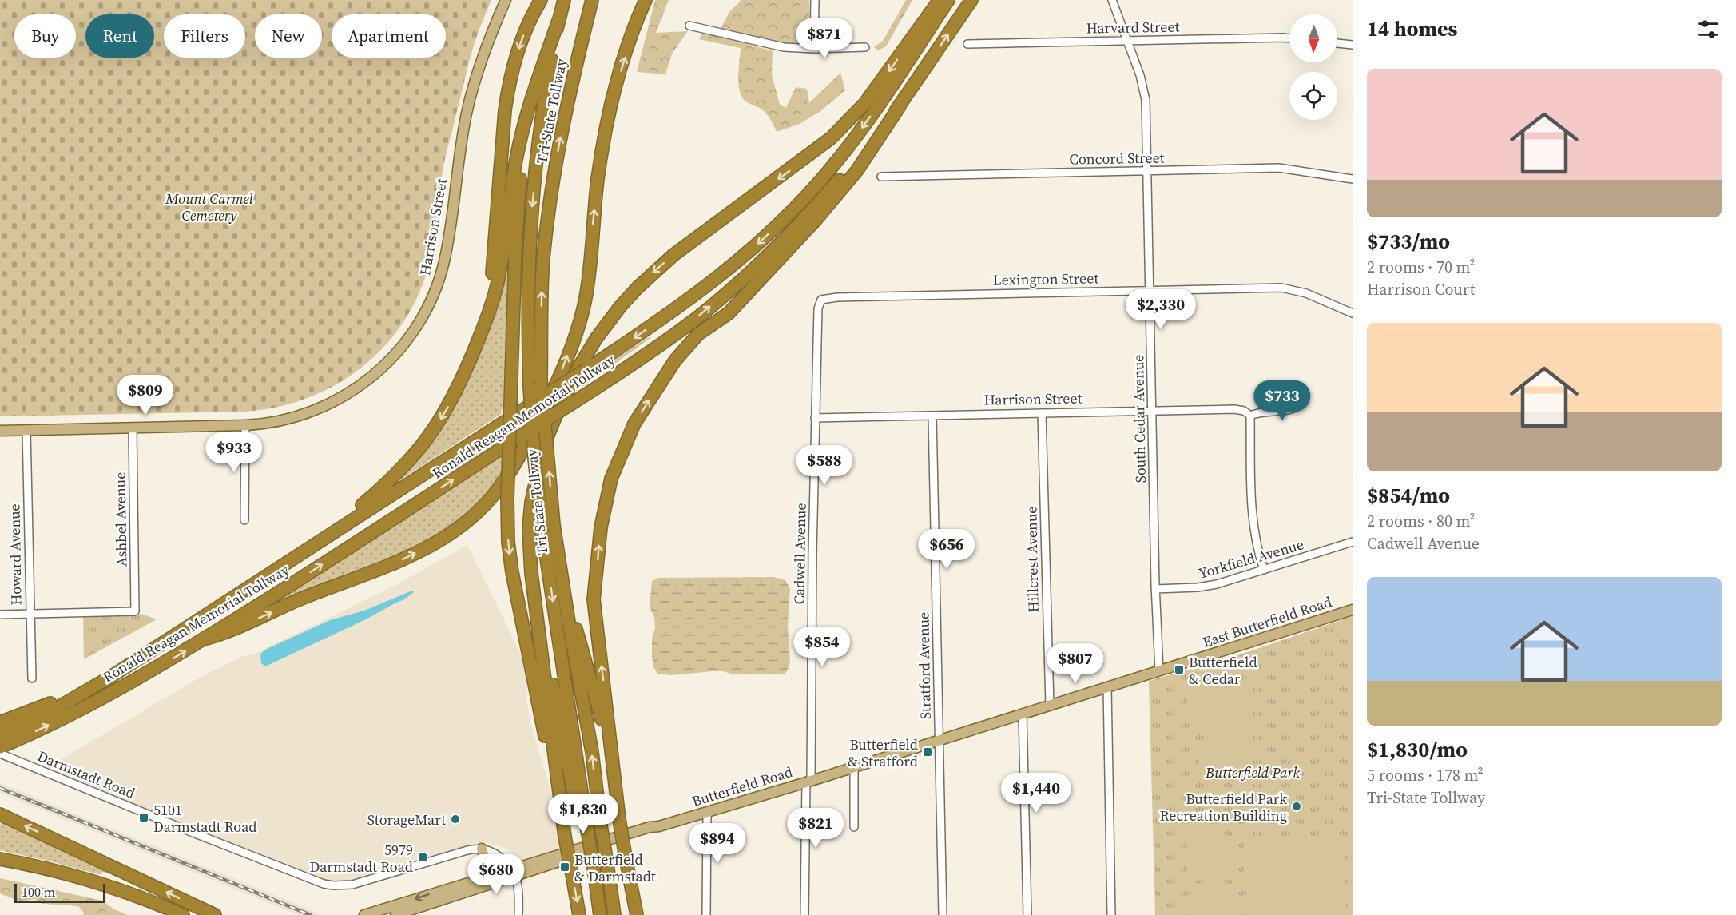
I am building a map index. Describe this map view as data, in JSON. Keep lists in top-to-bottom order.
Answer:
{
  "streets": {
    "highway": ["Tri-State Tollway", "Ronald Reagan Memorial Tollway"],
    "main road": ["Harrison Street", "East Butterfield Road", "Butterfield Road"],
    "street": [
      "Harvard Street",
      "Concord Street",
      "Lexington Street",
      "South Cedar Avenue",
      "Ashbel Avenue",
      "Cadwell Avenue",
      "Howard Avenue",
      "Yorkfield Avenue",
      "Hillcrest Avenue",
      "Stratford Avenue",
      "Darmstadt Road"
    ]
  },
  "crossings": [
    ["Harvard Street", "South Cedar Avenue"],
    ["Concord Street", "South Cedar Avenue"],
    ["Harrison Street", "South Cedar Avenue"],
    ["Harrison Street", "Ashbel Avenue"],
    ["Harrison Street", "Cadwell Avenue"],
    ["Harrison Street", "Howard Avenue"],
    ["Harrison Street", "Hillcrest Avenue"],
    ["Harrison Street", "Stratford Avenue"],
    ["Lexington Street", "South Cedar Avenue"],
    ["Lexington Street", "Cadwell Avenue"],
    ["South Cedar Avenue", "Yorkfield Avenue"],
    ["South Cedar Avenue", "East Butterfield Road"],
    ["Ashbel Avenue", "Howard Avenue"],
    ["Cadwell Avenue", "East Butterfield Road"],
    ["Cadwell Avenue", "Butterfield Road"],
    ["Hillcrest Avenue", "East Butterfield Road"],
    ["East Butterfield Road", "Stratford Avenue"],
    ["East Butterfield Road", "Butterfield Road"]
  ],
  "parks": ["Mount Carmel Cemetery", "Butterfield Park"],
  "places": {
    "transit": [
      "Butterfield & Cedar",
      "Butterfield & Stratford",
      "5101 Darmstadt Road",
      "5979 Darmstadt Road",
      "Butterfield & Darmstadt"
    ],
    "other": ["Butterfield Park Recreation Building", "StorageMart"]
  },
  "scale_bar": "100 m",
  "north": "bottom",
  "page": {
    "heading": "14 homes",
    "chip": [
      "Buy",
      "Rent",
      "Filters",
      "New",
      "Apartment"
    ],
    "price": [
      "$871",
      "$2,330",
      "$809",
      "$733",
      "$933",
      "$588",
      "$656",
      "$854",
      "$807",
      "$1,440",
      "$1,830",
      "$821",
      "$894",
      "$680"
    ],
    "list": [
      {
        "name": "$733/mo",
        "note": "2 rooms · 70 m² · Harrison Court"
      },
      {
        "name": "$854/mo",
        "note": "2 rooms · 80 m² · Cadwell Avenue"
      },
      {
        "name": "$1,830/mo",
        "note": "5 rooms · 178 m² · Tri-State Tollway"
      }
    ],
    "scale": "100 m"
  }
}
